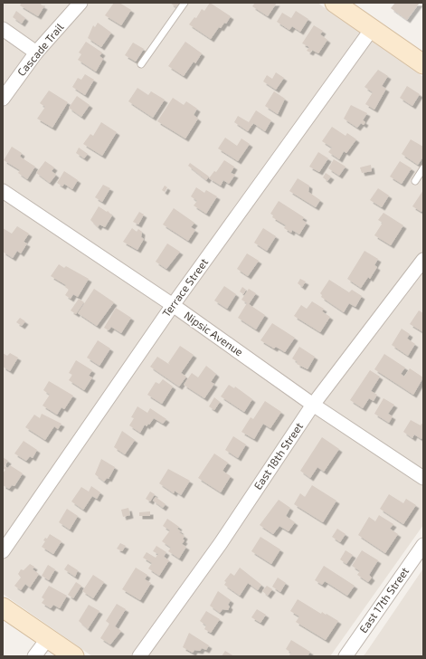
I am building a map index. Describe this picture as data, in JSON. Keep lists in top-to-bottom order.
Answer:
{
  "streets": {
    "street": [
      "Cascade Trail",
      "Terrace Street",
      "Nipsic Avenue",
      "East 18th Street",
      "East 17th Street"
    ]
  },
  "crossings": [
    ["Terrace Street", "Nipsic Avenue"],
    ["Nipsic Avenue", "East 18th Street"]
  ]
}
